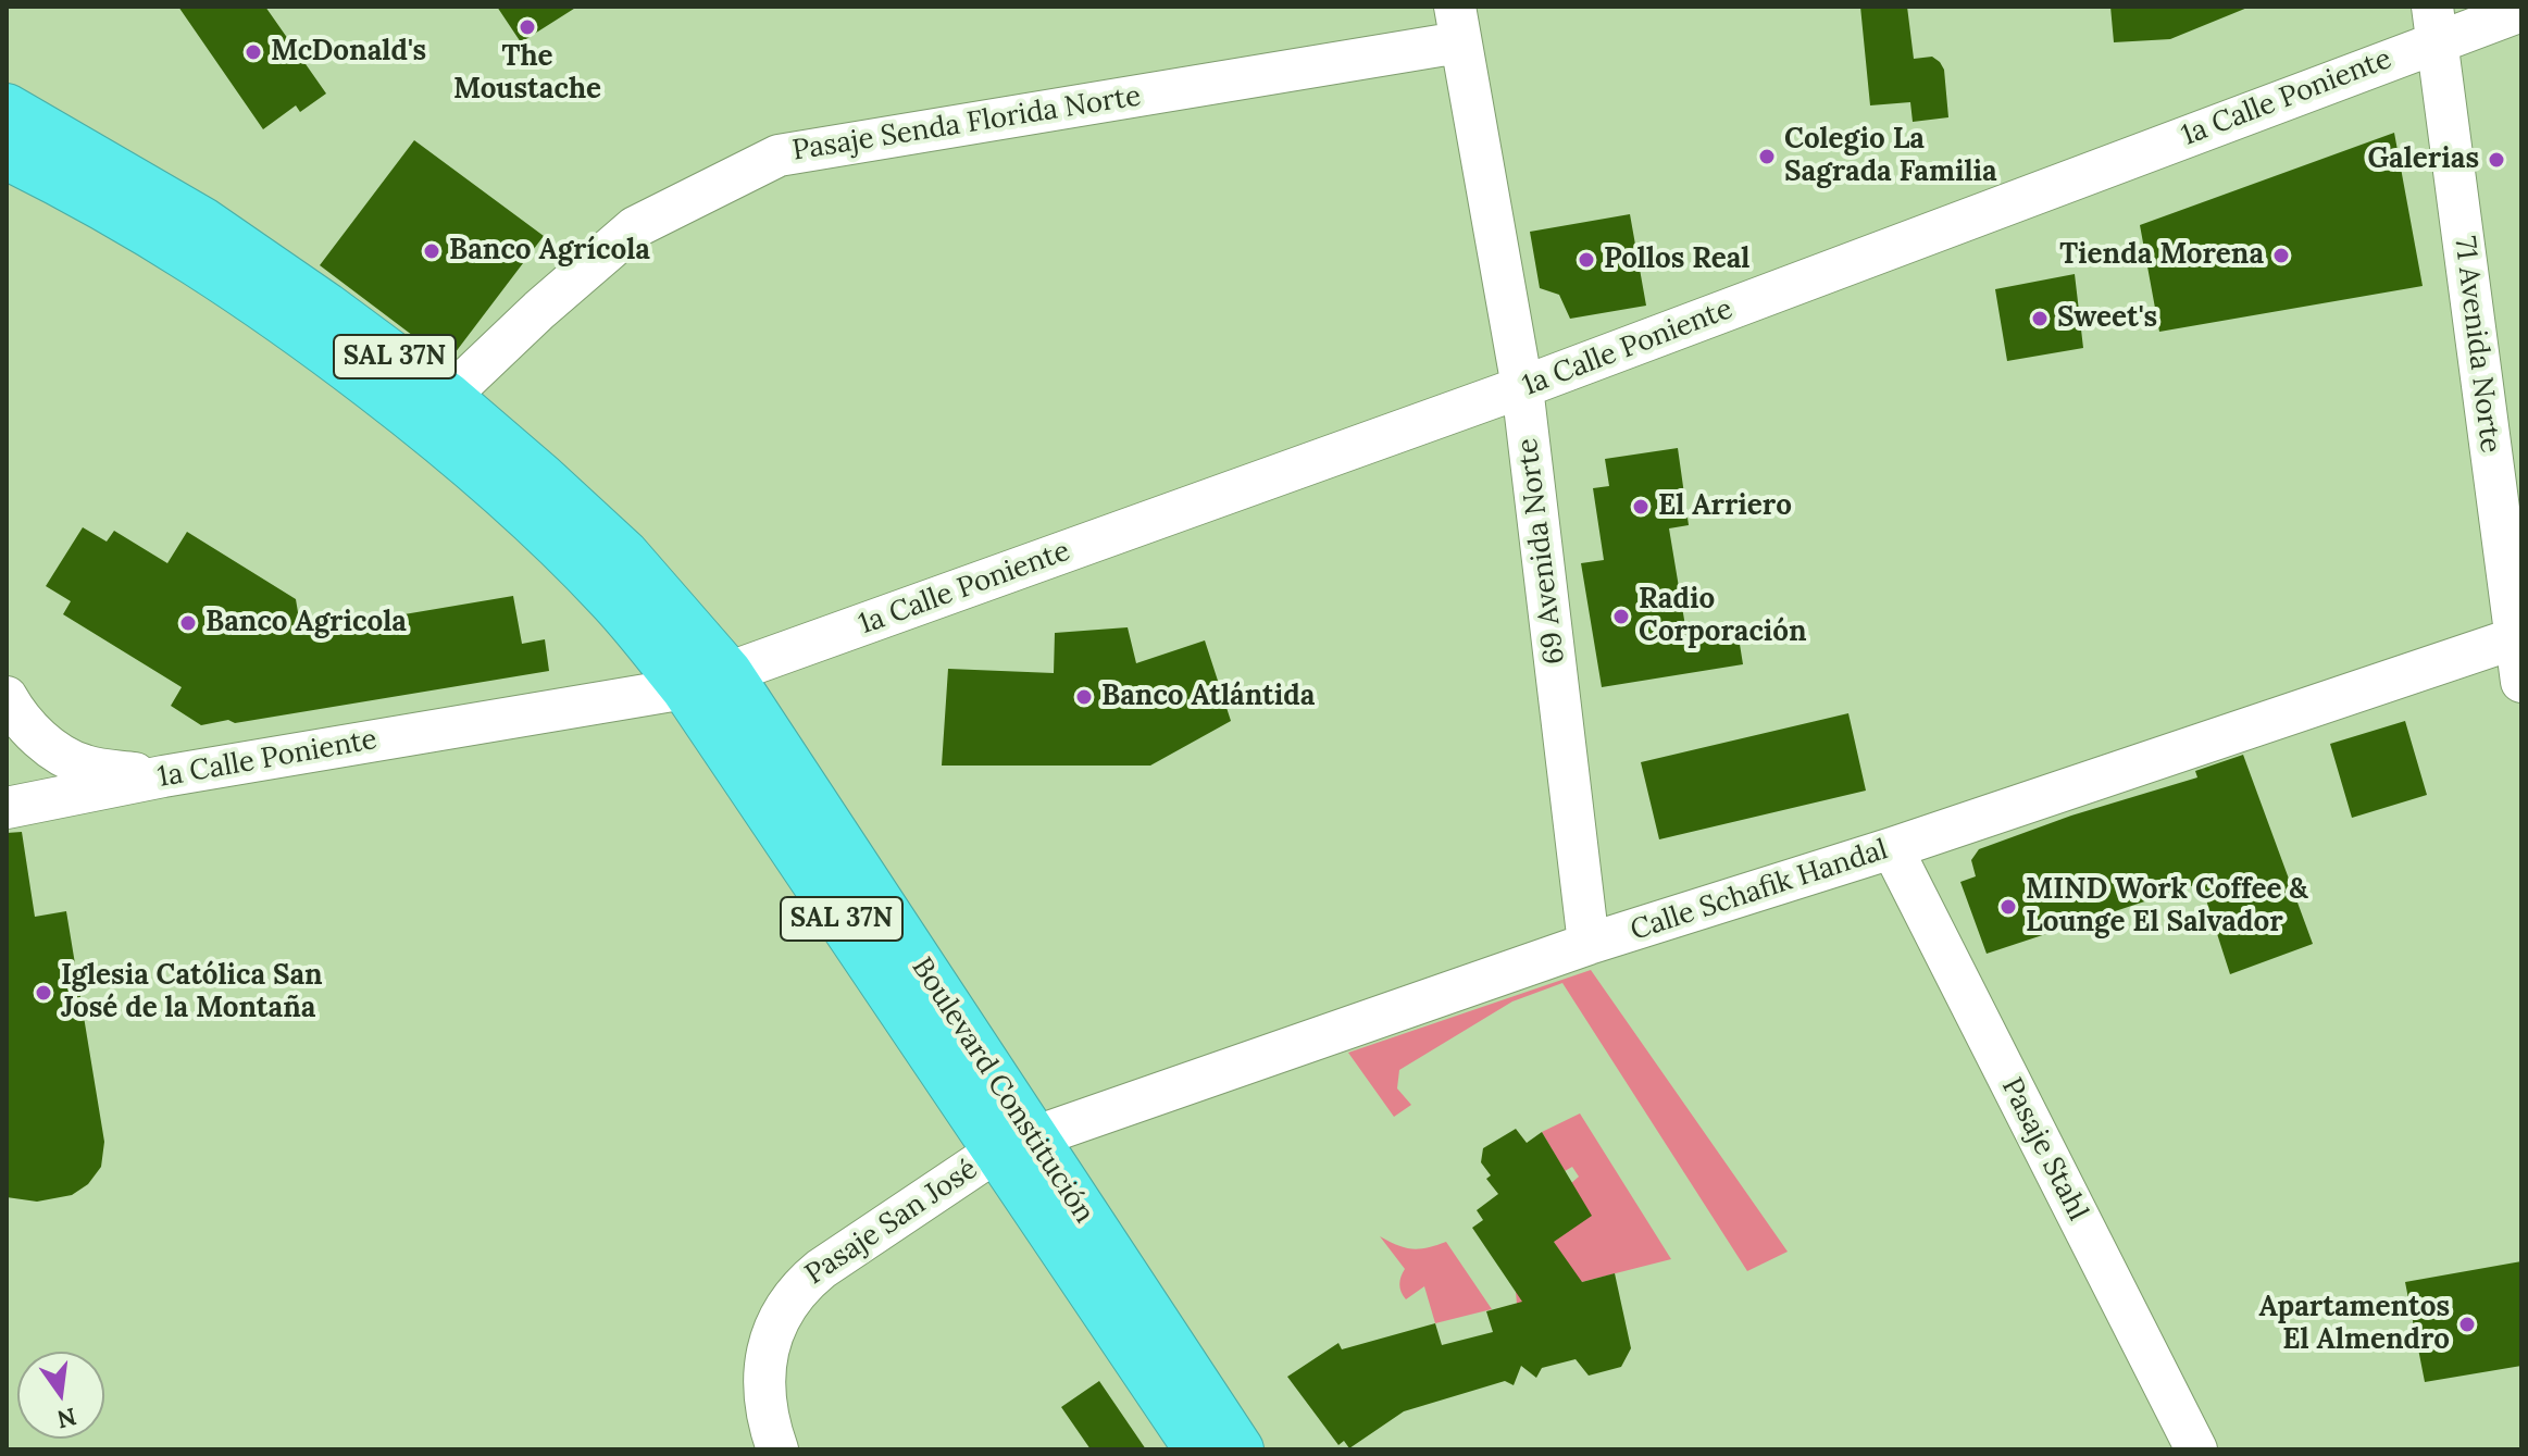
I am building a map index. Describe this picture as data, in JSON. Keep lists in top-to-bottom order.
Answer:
{
  "streets": {
    "highway": ["SAL 37N", "Boulevard Constitución"],
    "street": [
      "1a Calle Poniente",
      "Pasaje Senda Florida Norte",
      "71 Avenida Norte",
      "69 Avenida Norte",
      "Calle Schafik Handal",
      "Pasaje Stahl",
      "Pasaje San José"
    ]
  },
  "crossings": [
    ["1a Calle Poniente", "71 Avenida Norte"],
    ["1a Calle Poniente", "69 Avenida Norte"],
    ["1a Calle Poniente", "Boulevard Constitución"],
    ["Pasaje Senda Florida Norte", "69 Avenida Norte"],
    ["Pasaje Senda Florida Norte", "Boulevard Constitución"],
    ["71 Avenida Norte", "Calle Schafik Handal"],
    ["69 Avenida Norte", "Calle Schafik Handal"],
    ["Calle Schafik Handal", "Boulevard Constitución"],
    ["Calle Schafik Handal", "Pasaje Stahl"],
    ["Calle Schafik Handal", "Pasaje San José"],
    ["Boulevard Constitución", "Pasaje San José"]
  ],
  "places": [
    "The Moustache",
    "McDonald's",
    "Colegio La Sagrada Familia",
    "Galerias",
    "Banco Agrícola",
    "Tienda Morena",
    "Pollos Real",
    "Sweet's",
    "El Arriero",
    "Radio Corporación",
    "Banco Agricola",
    "Banco Atlántida",
    "MIND Work Coffee & Lounge El Salvador",
    "Iglesia Católica San José de la Montaña",
    "Apartamentos El Almendro"
  ],
  "north": "bottom"
}
